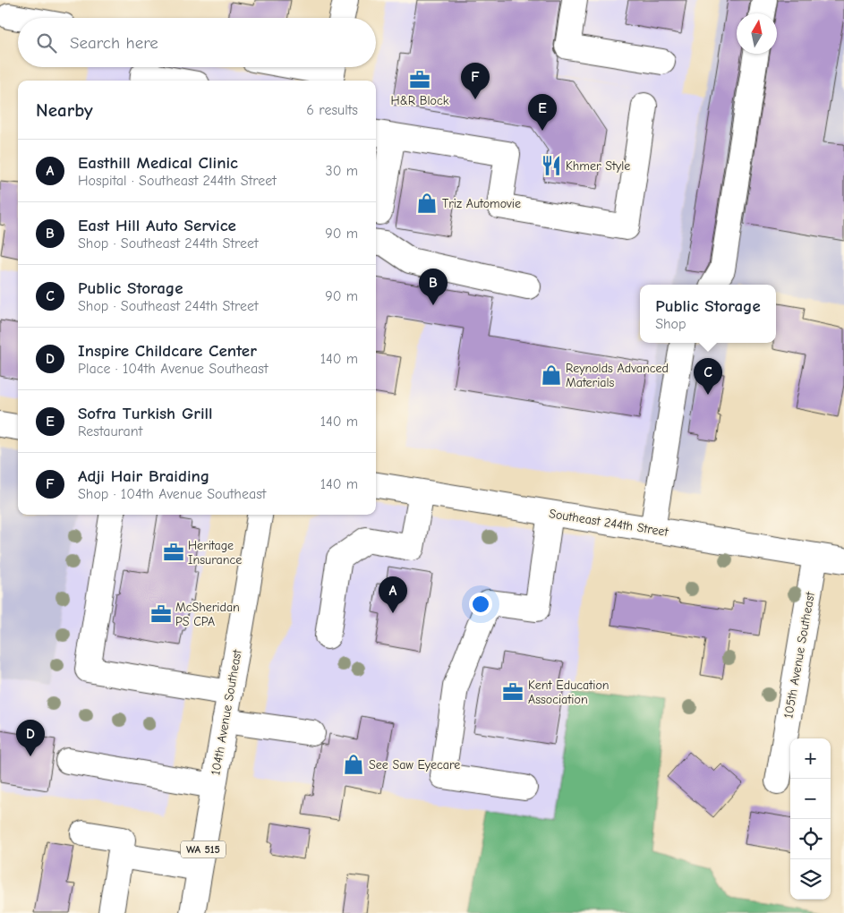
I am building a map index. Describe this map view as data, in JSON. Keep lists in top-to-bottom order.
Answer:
{
  "streets": {
    "street": [
      "Southeast 244th Street",
      "105th Avenue Southeast",
      "104th Avenue Southeast",
      "WA 515"
    ]
  },
  "crossings": [
    ["Southeast 244th Street", "105th Avenue Southeast"]
  ],
  "places": {
    "office": [
      "H&R Block",
      "Heritage Insurance",
      "McSheridan PS CPA",
      "Kent Education Association"
    ],
    "restaurant": ["Khmer Style"],
    "shop": ["Triz Automovie", "Reynolds Advanced Materials", "See Saw Eyecare"]
  },
  "north": "top",
  "page": {
    "search": "Search here",
    "pins": [
      "F",
      "E",
      "B",
      "C",
      "A",
      "D"
    ],
    "heading": ["Nearby", "6 results"],
    "list": [
      {
        "mark": "A",
        "name": "Easthill Medical Clinic",
        "note": "Hospital · Southeast 244th Street",
        "value": "30 m"
      },
      {
        "mark": "B",
        "name": "East Hill Auto Service",
        "note": "Shop · Southeast 244th Street",
        "value": "90 m"
      },
      {
        "mark": "C",
        "name": "Public Storage",
        "note": "Shop · Southeast 244th Street",
        "value": "90 m"
      },
      {
        "mark": "D",
        "name": "Inspire Childcare Center",
        "note": "Place · 104th Avenue Southeast",
        "value": "140 m"
      },
      {
        "mark": "E",
        "name": "Sofra Turkish Grill",
        "note": "Restaurant",
        "value": "140 m"
      },
      {
        "mark": "F",
        "name": "Adji Hair Braiding",
        "note": "Shop · 104th Avenue Southeast",
        "value": "140 m"
      }
    ],
    "popup": ["Public Storage", "Shop"],
    "map_buttons": ["+", "−"]
  }
}
